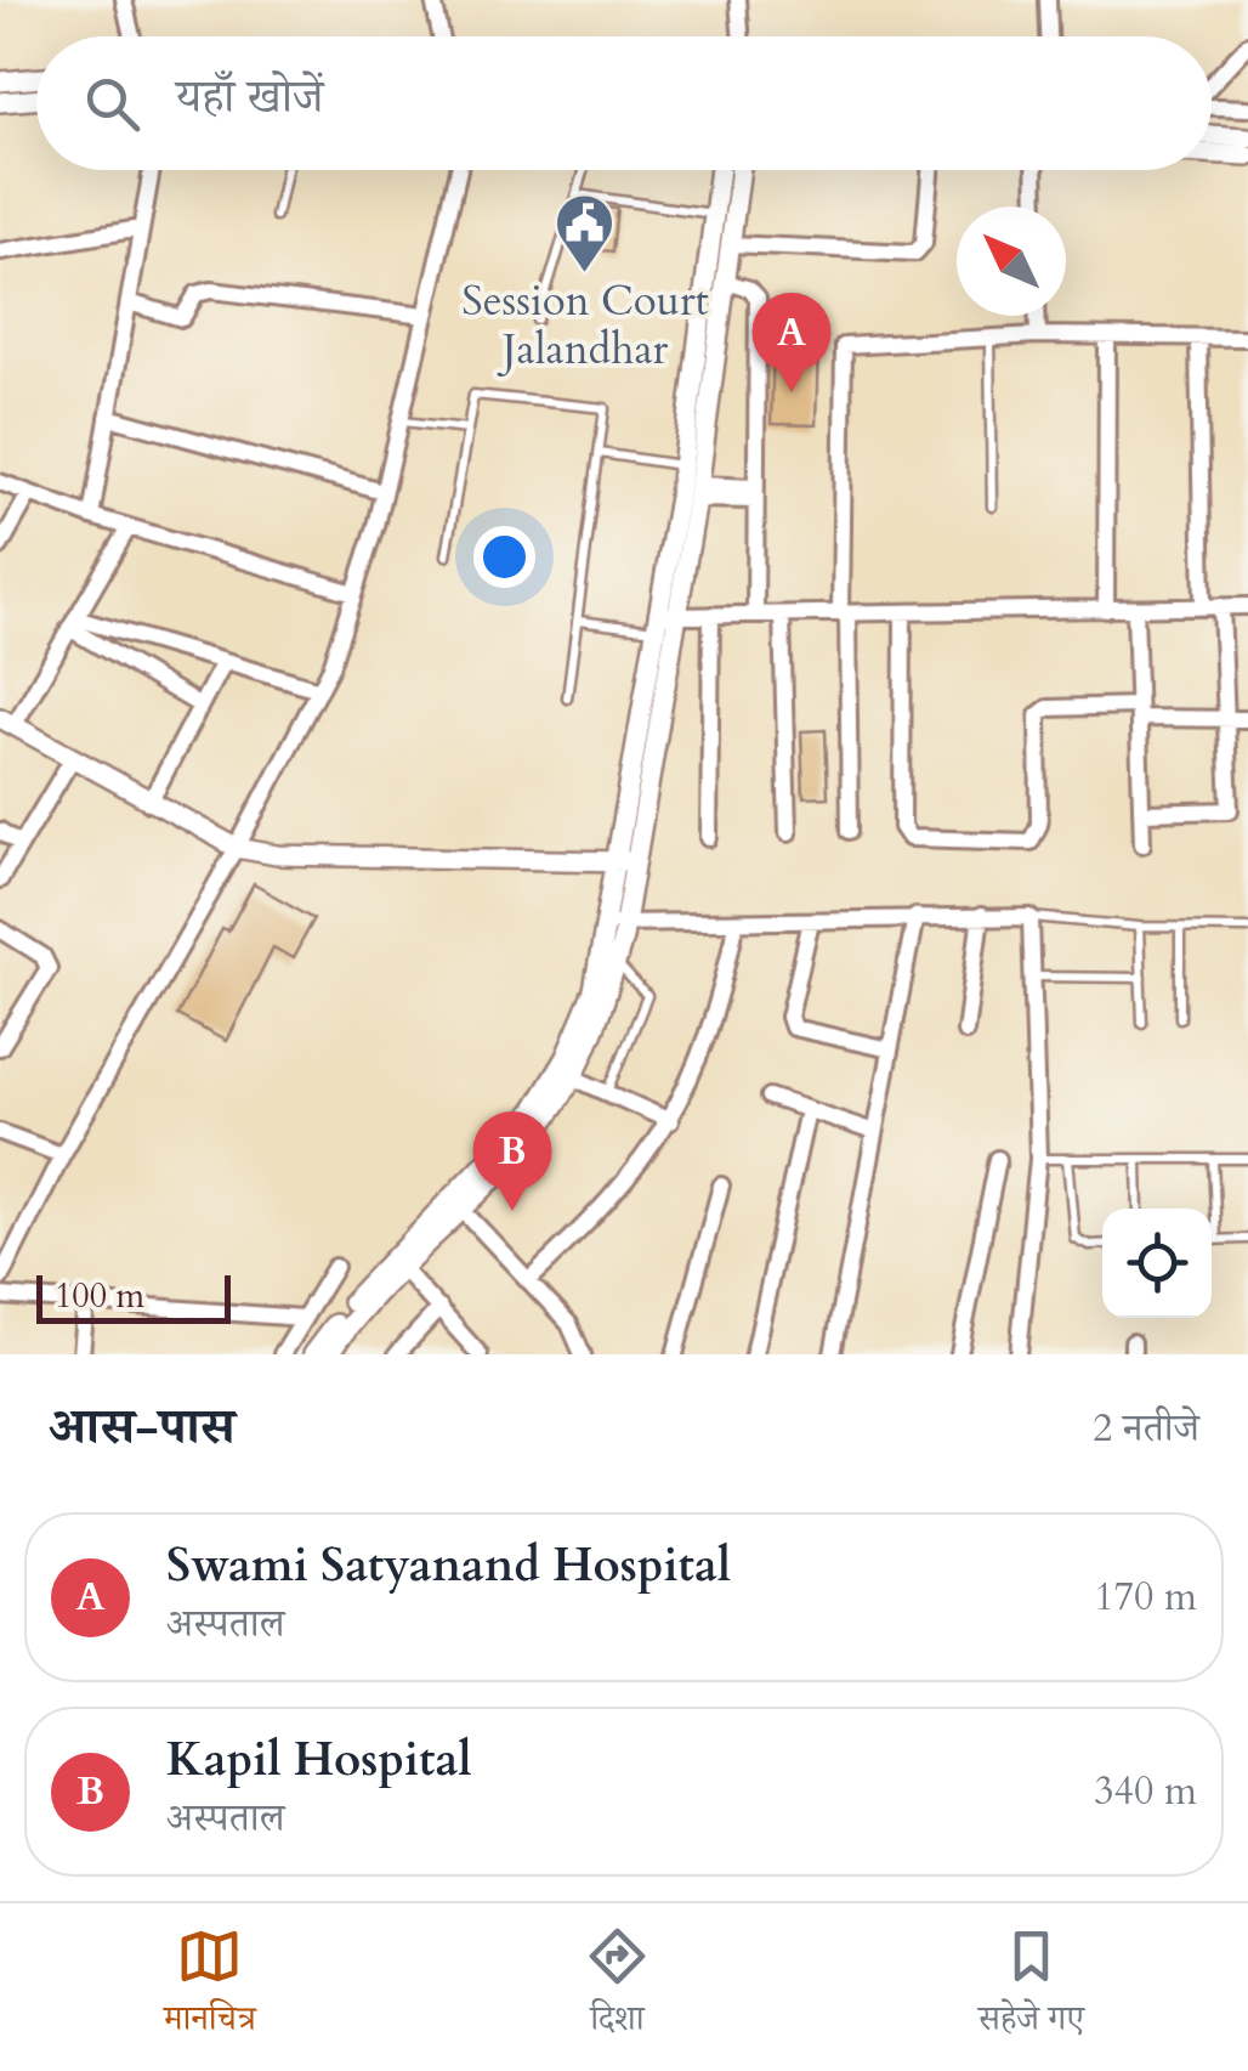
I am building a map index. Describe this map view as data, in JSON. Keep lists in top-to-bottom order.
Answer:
{
  "places": {
    "public building": ["Session Court Jalandhar"]
  },
  "scale_bar": "100 m",
  "north": "top left",
  "page": {
    "search": "यहाँ खोजें",
    "pins": ["A", "B"],
    "scale": "100 m",
    "heading": ["आस-पास", "2 नतीजे"],
    "list": [
      {
        "mark": "A",
        "name": "Swami Satyanand Hospital",
        "note": "अस्पताल",
        "value": "170 m"
      },
      {
        "mark": "B",
        "name": "Kapil Hospital",
        "note": "अस्पताल",
        "value": "340 m"
      }
    ],
    "nav": ["मानचित्र", "दिशा", "सहेजे गए"]
  }
}
